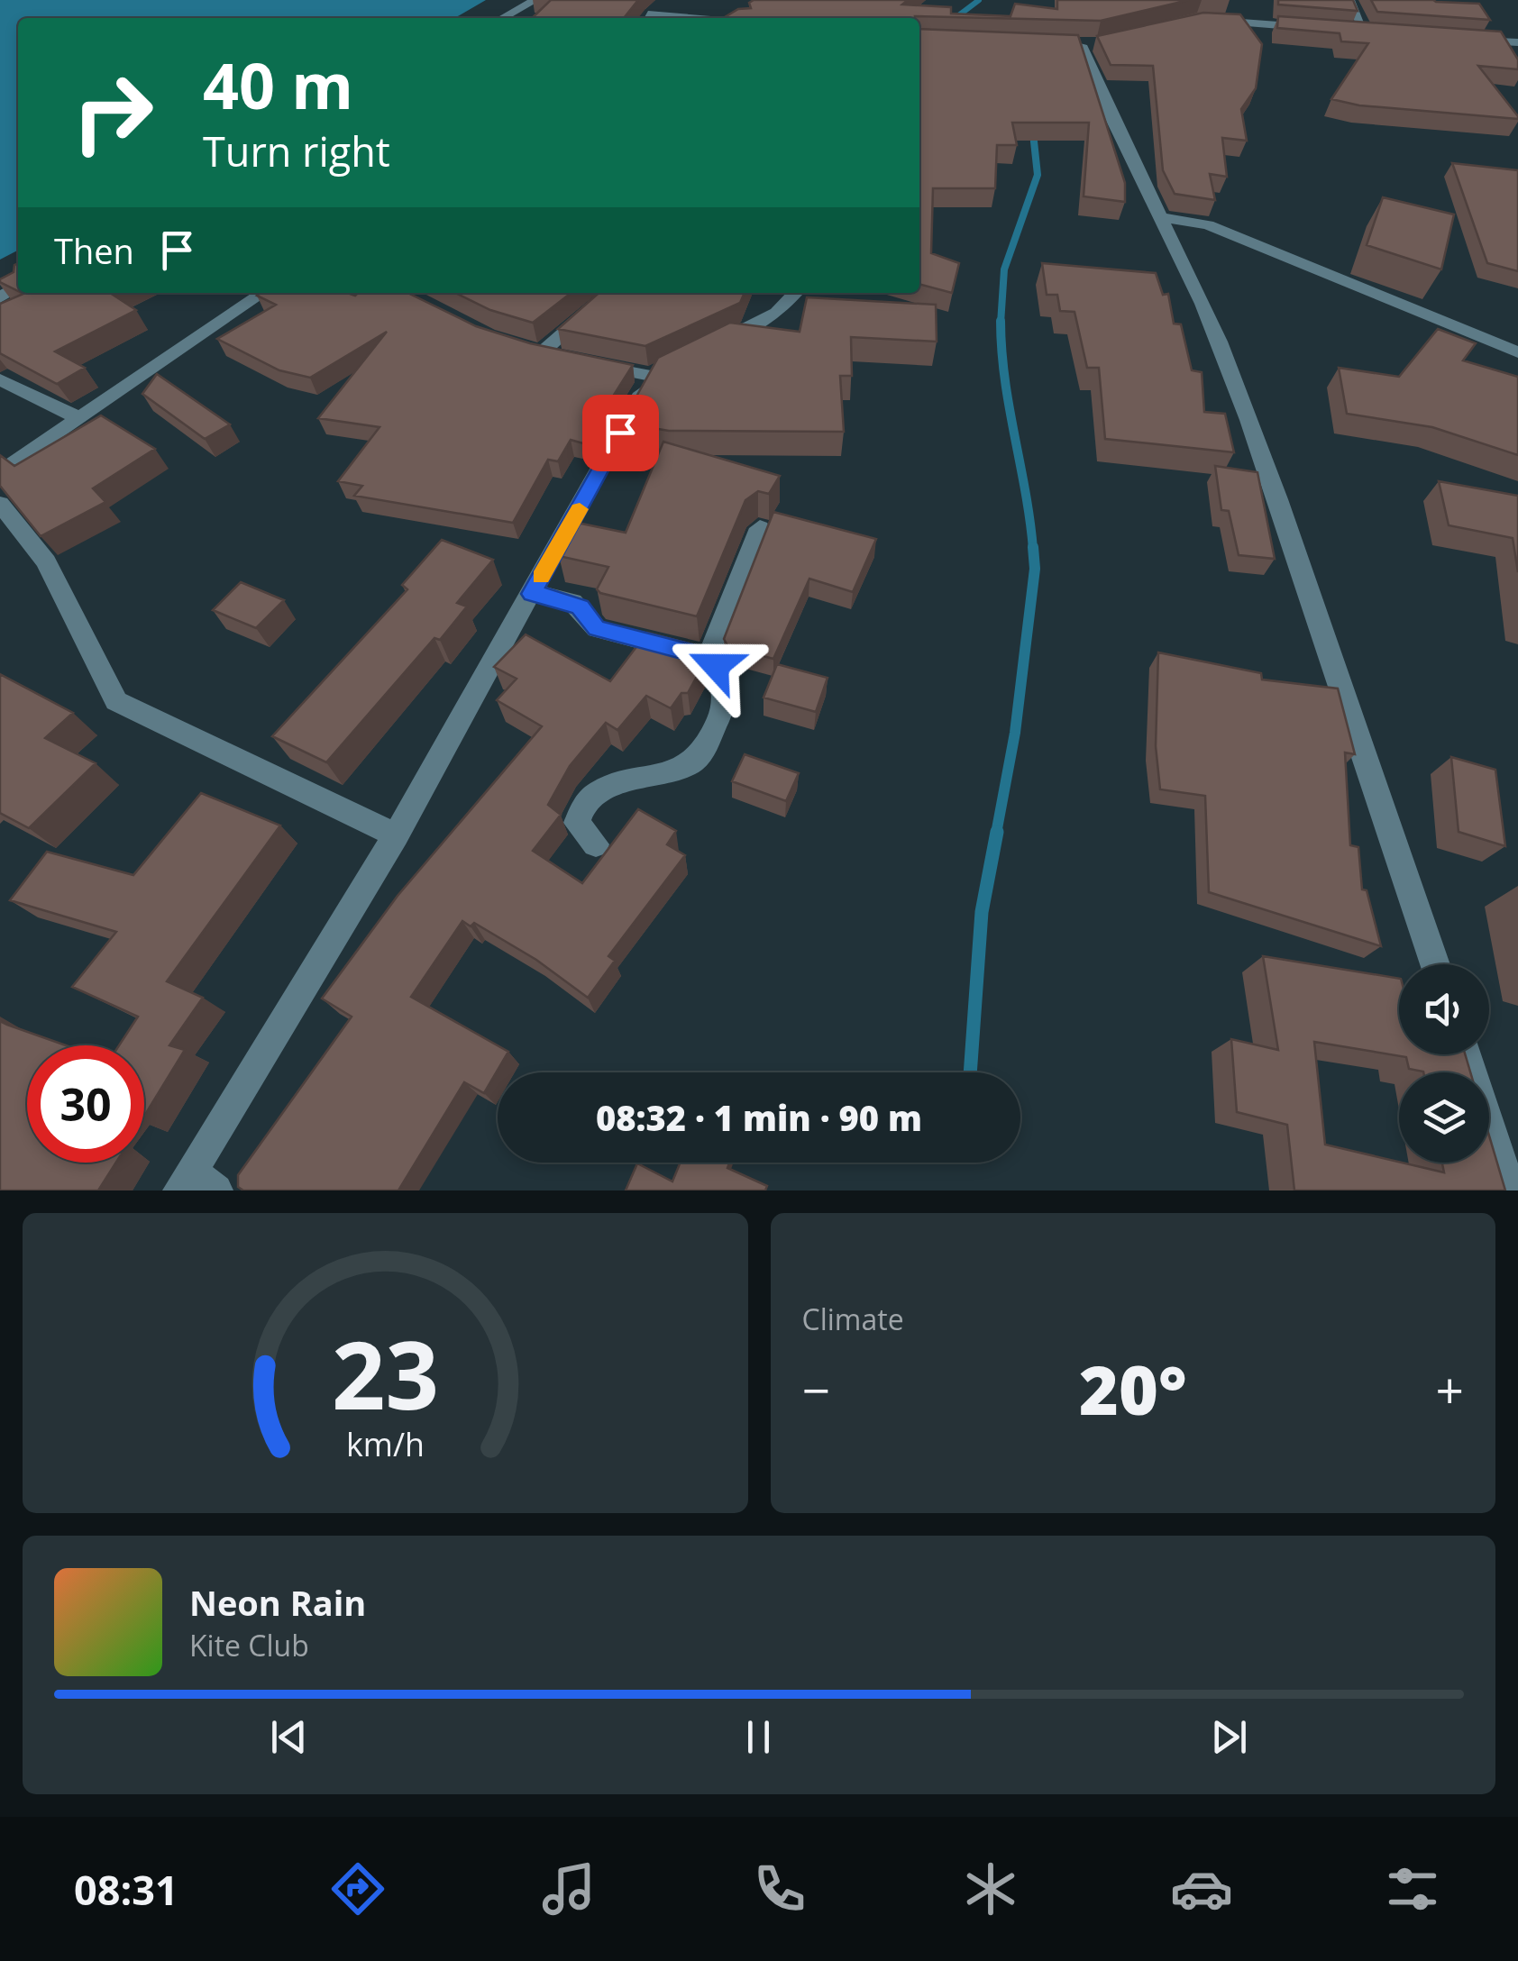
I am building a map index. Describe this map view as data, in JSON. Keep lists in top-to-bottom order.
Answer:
{
  "page": {
    "turn": ["40 m", "Turn right"],
    "then": "Then",
    "limit": "30",
    "trip": "08:32 · 1 min · 90 m",
    "tile": "Climate",
    "heat": ["−", "20°", "+"],
    "song": ["Neon Rain", "Kite Club"],
    "tabs": "08:31",
    "gauge": ["23", "km/h"]
  }
}
